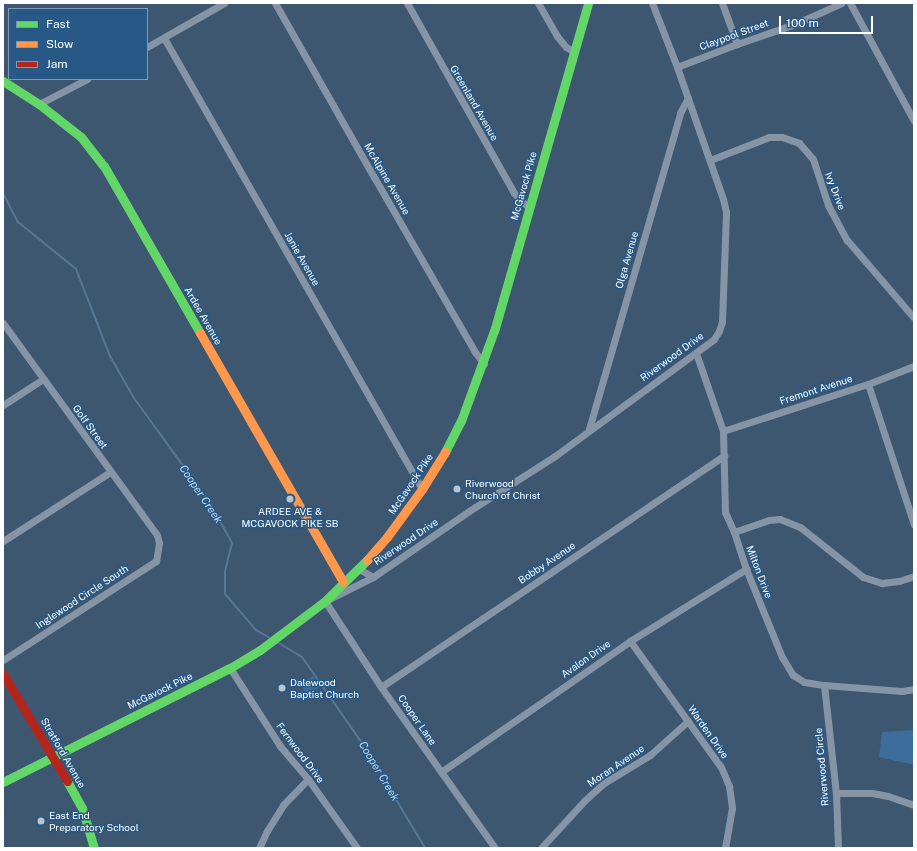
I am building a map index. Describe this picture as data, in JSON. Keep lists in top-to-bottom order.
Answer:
{
  "streets": {
    "street": [
      "Claypool Street",
      "Greenland Avenue",
      "McAlpine Avenue",
      "McGavock Pike",
      "Ivy Drive",
      "Janie Avenue",
      "Olga Avenue",
      "Ardee Avenue",
      "Riverwood Drive",
      "Fremont Avenue",
      "Golf Street",
      "Bobby Avenue",
      "Milton Drive",
      "Inglewood Circle South",
      "Avalon Drive",
      "Cooper Lane",
      "Warden Drive",
      "Stratford Avenue",
      "Fernwood Drive",
      "Moran Avenue",
      "Riverwood Circle"
    ]
  },
  "crossings": [
    ["Claypool Street", "Riverwood Drive"],
    ["Greenland Avenue", "McGavock Pike"],
    ["McAlpine Avenue", "McGavock Pike"],
    ["McGavock Pike", "Janie Avenue"],
    ["McGavock Pike", "Ardee Avenue"],
    ["McGavock Pike", "Riverwood Drive"],
    ["McGavock Pike", "Cooper Lane"],
    ["McGavock Pike", "Stratford Avenue"],
    ["McGavock Pike", "Fernwood Drive"],
    ["Ivy Drive", "Riverwood Drive"],
    ["Olga Avenue", "Riverwood Drive"],
    ["Ardee Avenue", "Riverwood Drive"],
    ["Riverwood Drive", "Milton Drive"],
    ["Riverwood Drive", "Cooper Lane"],
    ["Fremont Avenue", "Milton Drive"],
    ["Golf Street", "Inglewood Circle South"],
    ["Bobby Avenue", "Milton Drive"],
    ["Bobby Avenue", "Cooper Lane"],
    ["Milton Drive", "Avalon Drive"],
    ["Milton Drive", "Riverwood Circle"],
    ["Avalon Drive", "Cooper Lane"],
    ["Avalon Drive", "Warden Drive"],
    ["Warden Drive", "Moran Avenue"]
  ],
  "water": ["Cooper Creek"],
  "places": [
    "Riverwood Church of Christ",
    "ARDEE AVE & MCGAVOCK PIKE SB",
    "Dalewood Baptist Church",
    "East End Preparatory School"
  ],
  "legend": ["Fast", "Slow", "Jam"],
  "scale_bar": "100 m"
}
